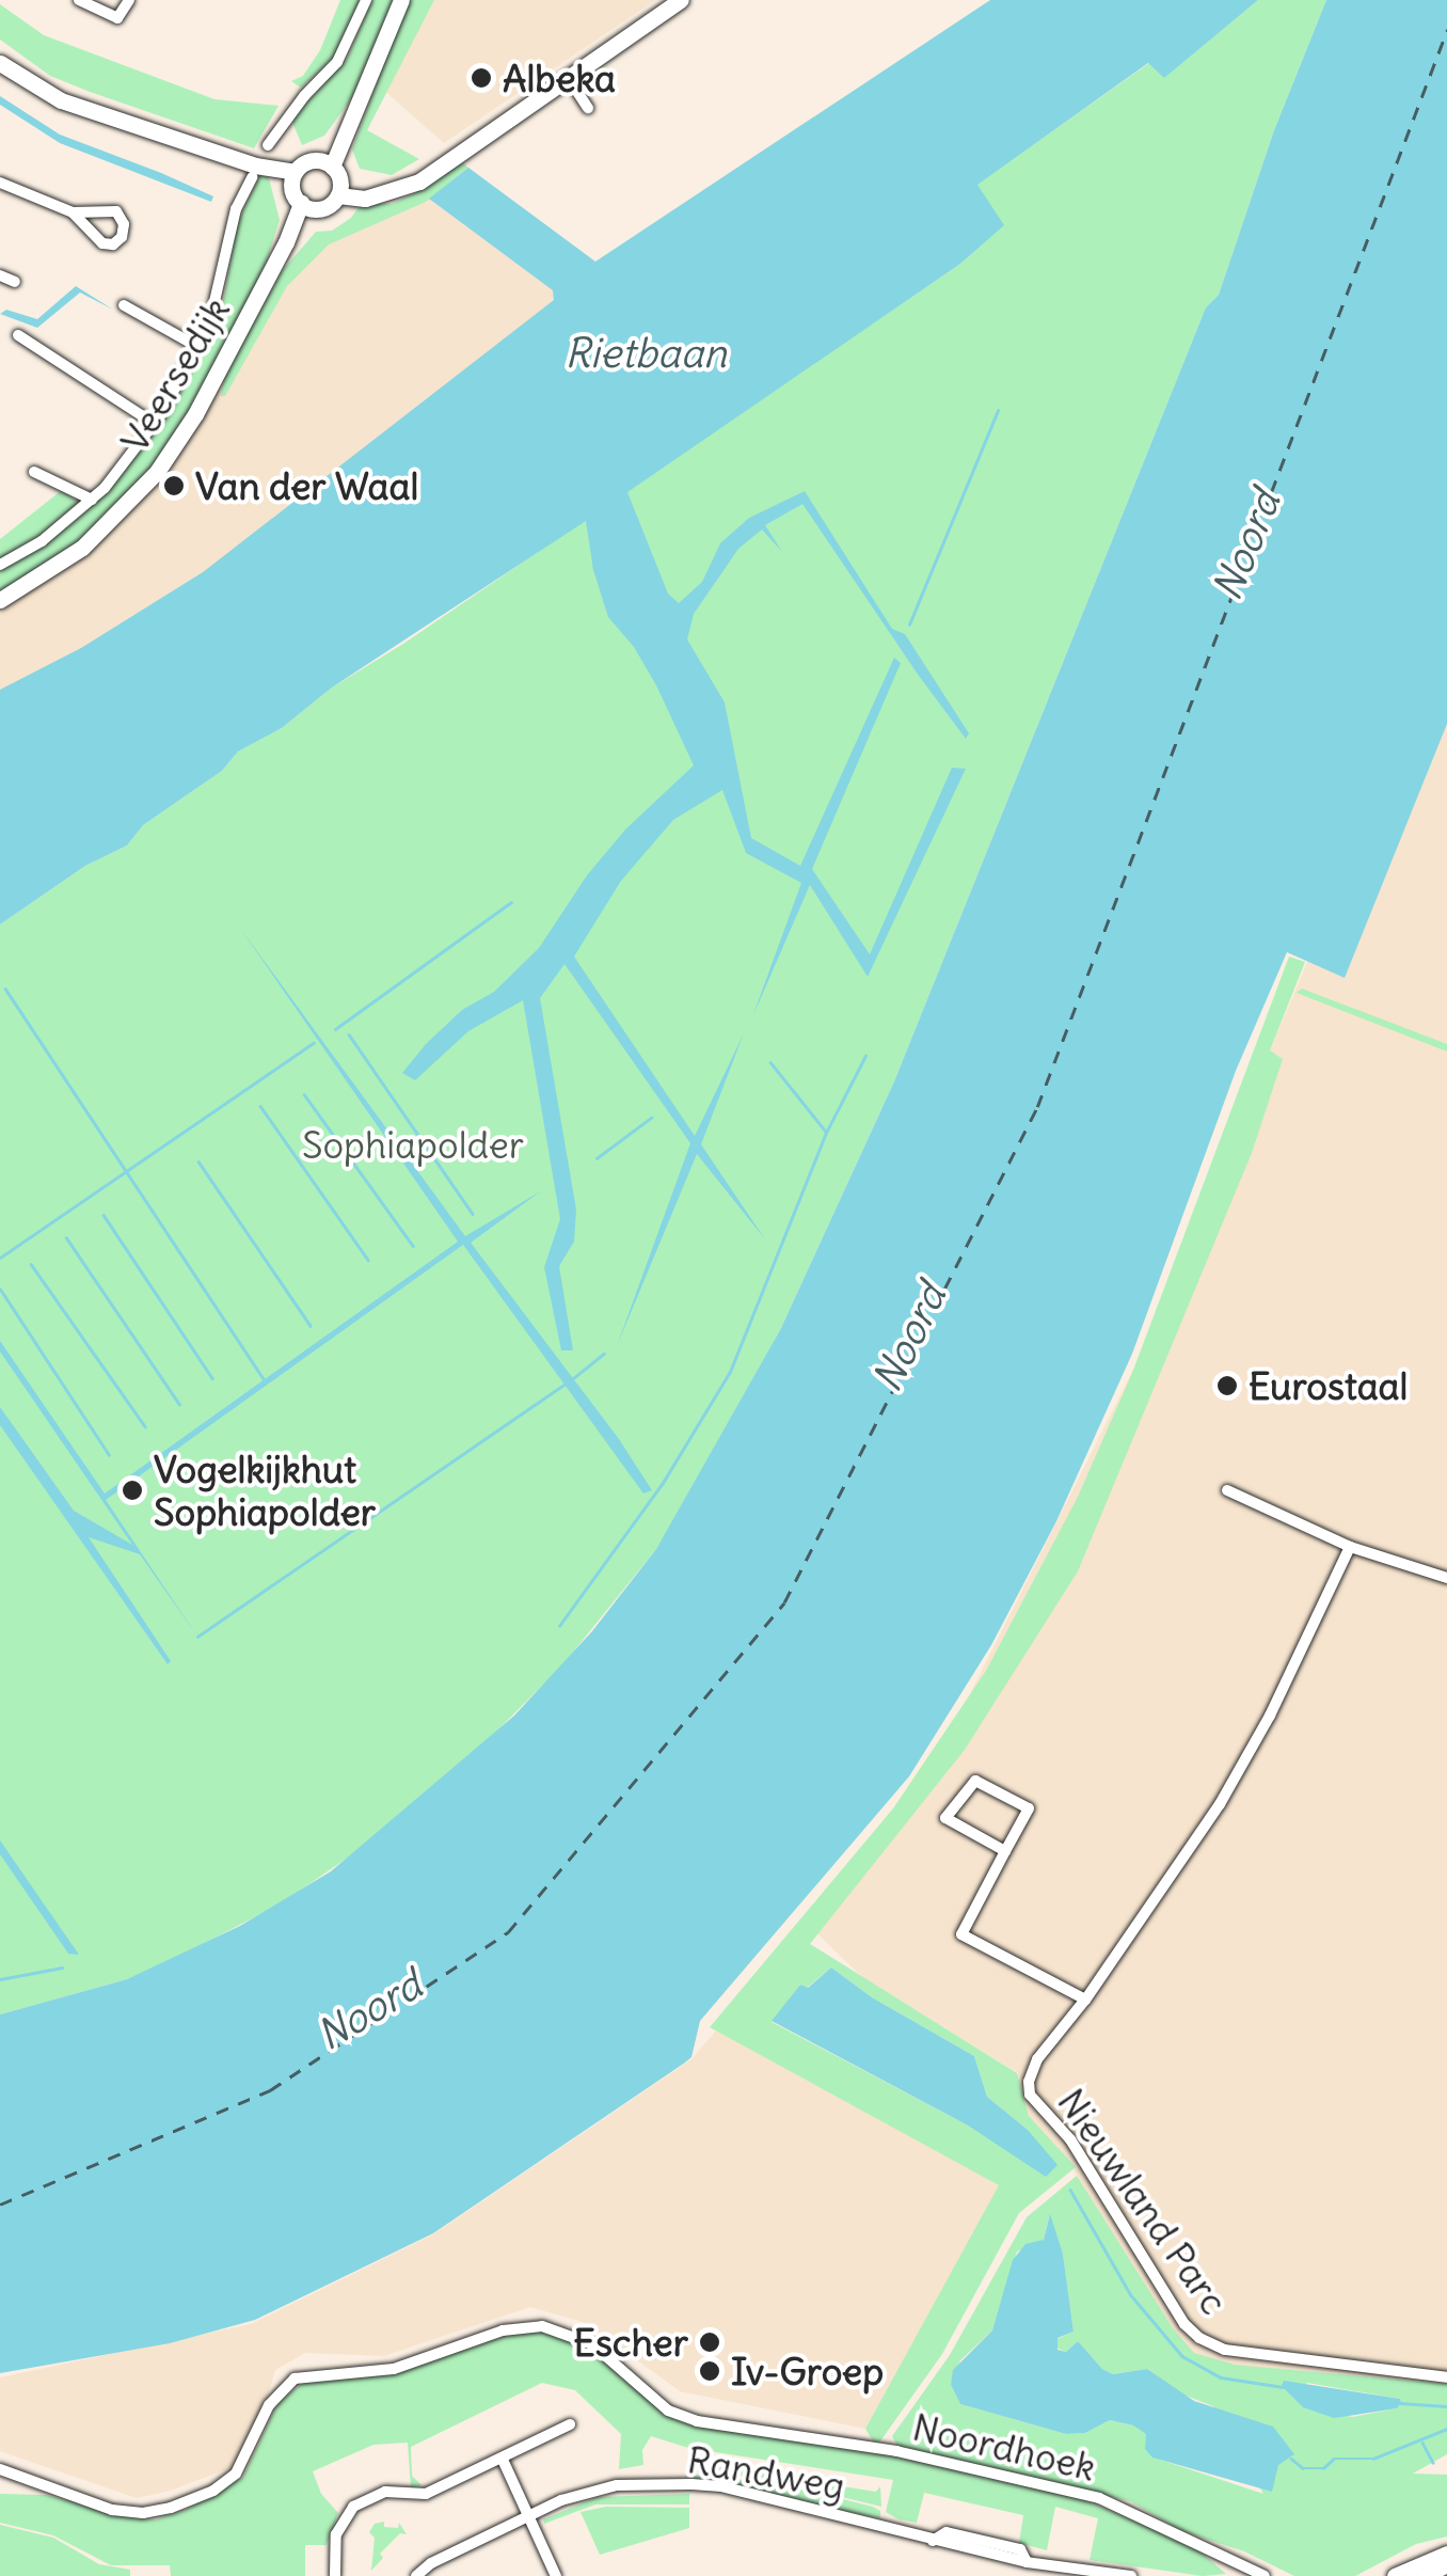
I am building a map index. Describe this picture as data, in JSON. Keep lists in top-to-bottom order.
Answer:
{
  "streets": {
    "main road": ["Veersedijk"],
    "street": ["Nieuwland Parc", "Noordhoek", "Randweg"]
  },
  "water": ["Rietbaan", "Noord"],
  "parks": ["Sophiapolder"],
  "places": [
    "Albeka",
    "Van der Waal",
    "Eurostaal",
    "Vogelkijkhut Sophiapolder",
    "Escher",
    "Iv-Groep"
  ]
}
